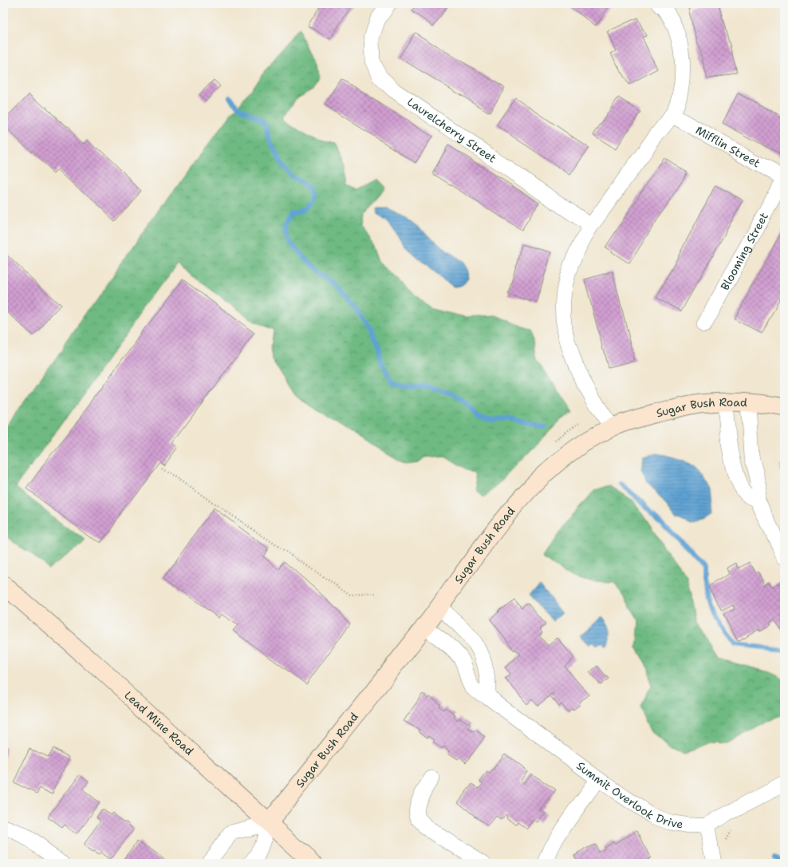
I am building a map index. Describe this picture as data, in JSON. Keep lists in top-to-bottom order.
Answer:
{
  "streets": {
    "street": [
      "Laurelcherry Street",
      "Mifflin Street",
      "Blooming Street",
      "Sugar Bush Road",
      "Lead Mine Road",
      "Summit Overlook Drive"
    ]
  },
  "crossings": [
    ["Mifflin Street", "Blooming Street"],
    ["Sugar Bush Road", "Lead Mine Road"],
    ["Sugar Bush Road", "Summit Overlook Drive"]
  ]
}
